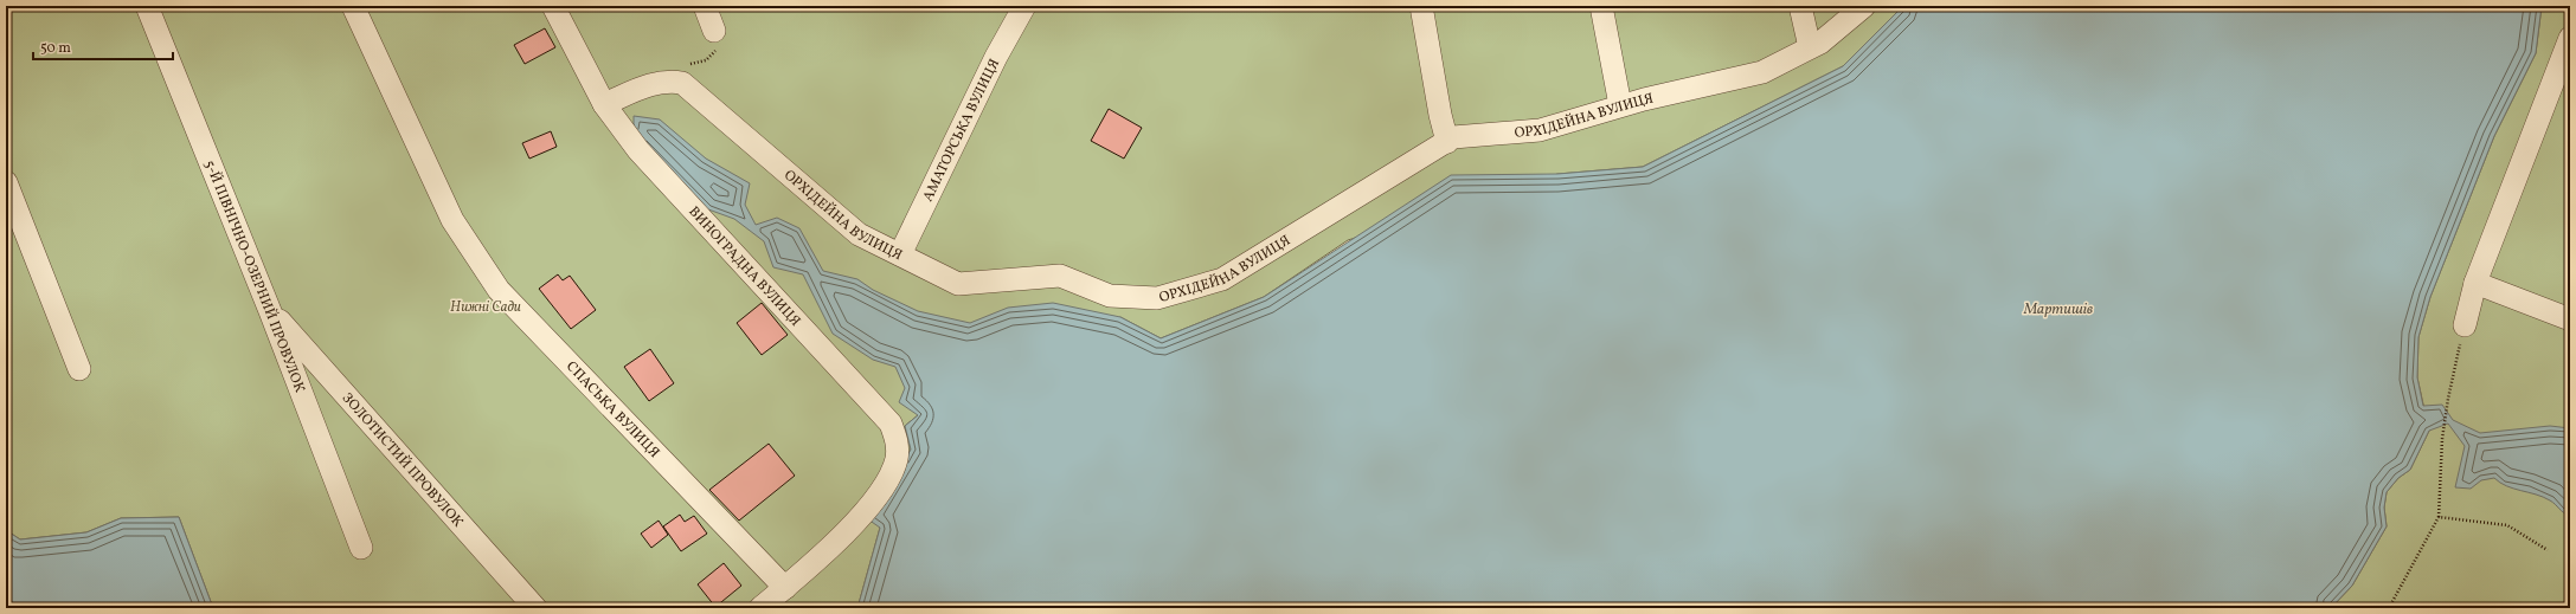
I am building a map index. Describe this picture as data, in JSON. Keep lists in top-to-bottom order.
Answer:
{
  "streets": {
    "street": [
      "ОРХІДЕЙНА ВУЛИЦЯ",
      "АМАТОРСЬКА ВУЛИЦЯ",
      "ВИНОГРАДНА ВУЛИЦЯ",
      "5-Й ПІВНІЧНО-ОЗЕРНИЙ ПРОВУЛОК",
      "СПАСЬКА ВУЛИЦЯ",
      "ЗОЛОТИСТИЙ ПРОВУЛОК"
    ]
  },
  "crossings": [
    ["ОРХІДЕЙНА ВУЛИЦЯ", "АМАТОРСЬКА ВУЛИЦЯ"],
    ["ВИНОГРАДНА ВУЛИЦЯ", "СПАСЬКА ВУЛИЦЯ"],
    ["5-Й ПІВНІЧНО-ОЗЕРНИЙ ПРОВУЛОК", "ЗОЛОТИСТИЙ ПРОВУЛОК"]
  ],
  "water": ["Мартишів"],
  "parks": ["Нижні Сади"],
  "scale_bar": "50 m"
}
